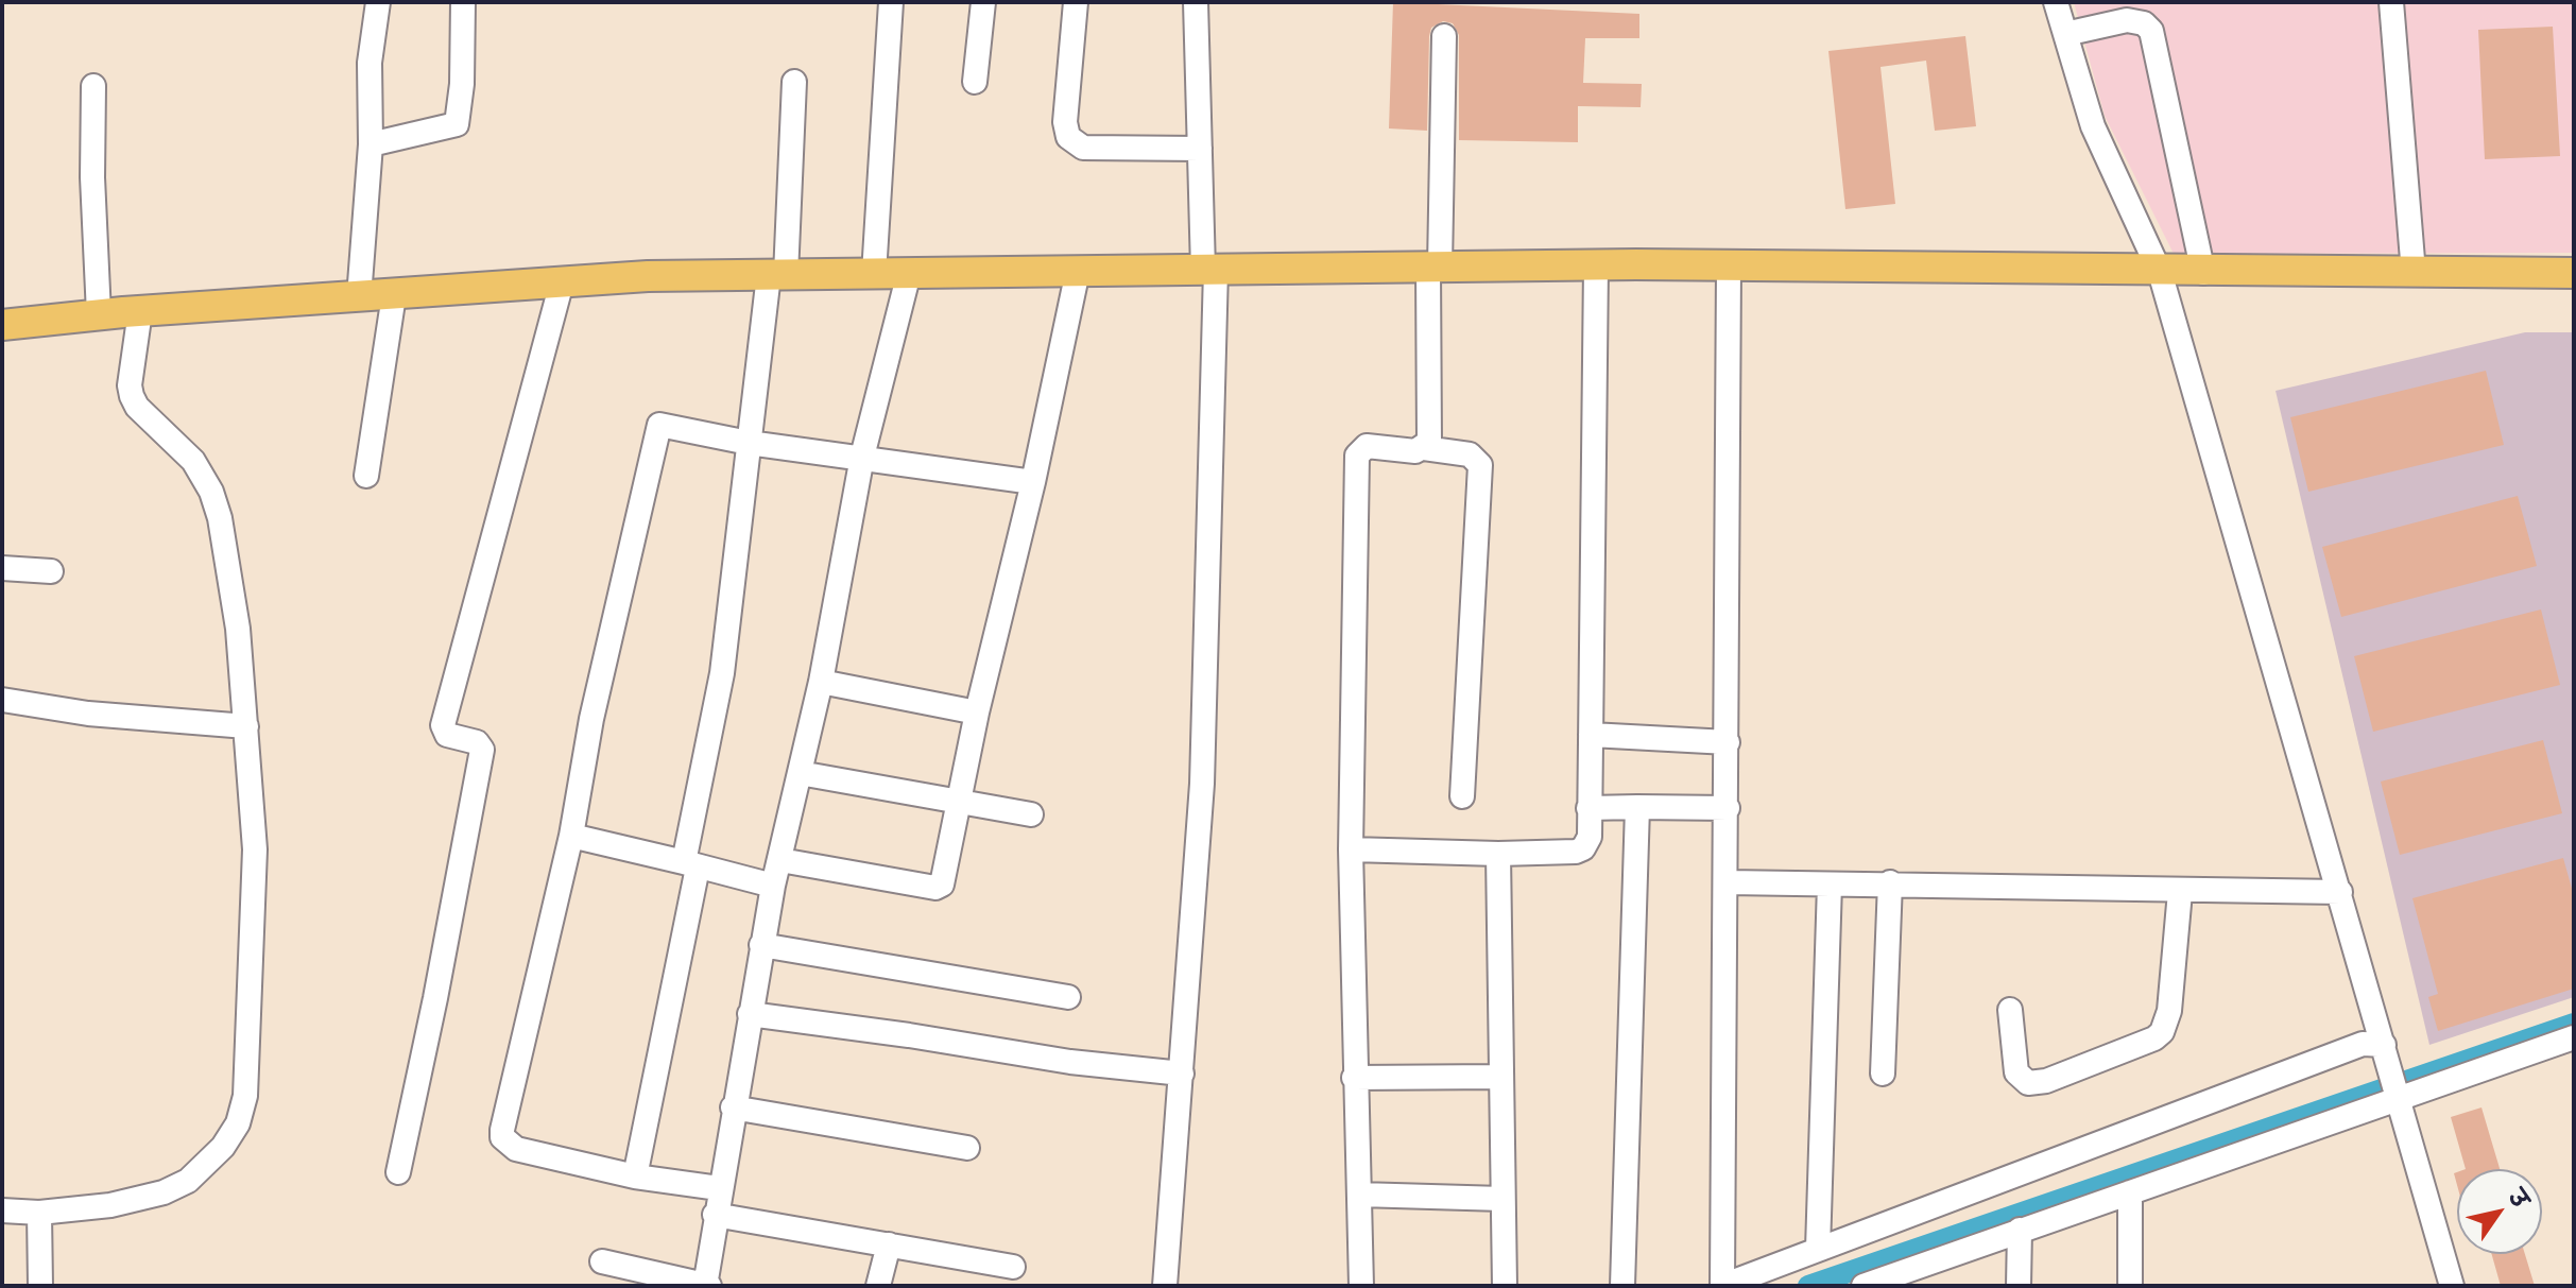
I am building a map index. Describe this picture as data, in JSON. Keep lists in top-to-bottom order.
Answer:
{
  "north": "top right"
}
